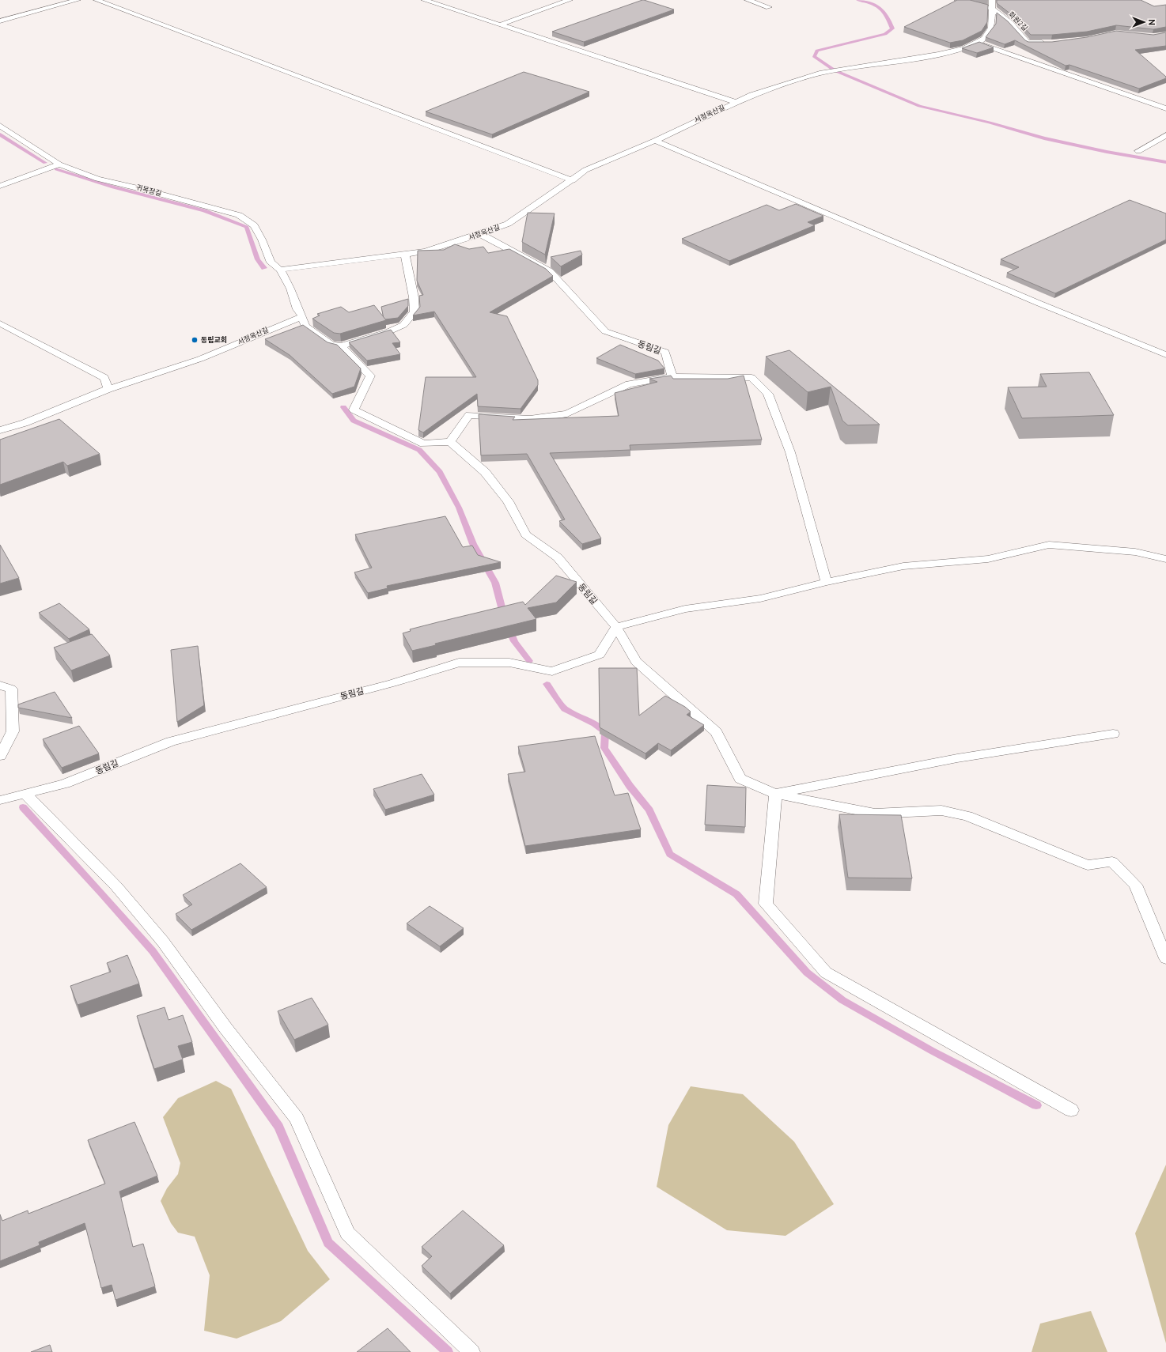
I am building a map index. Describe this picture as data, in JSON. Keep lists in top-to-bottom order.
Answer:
{
  "streets": {
    "lane": [
      "화원2길",
      "서정옥산길",
      "귀목정길",
      "동림길"
    ]
  },
  "crossings": [
    ["화원2길", "서정옥산길"],
    ["서정옥산길", "귀목정길"],
    ["서정옥산길", "동림길"]
  ],
  "places": ["동림교회"],
  "north": "right"
}
